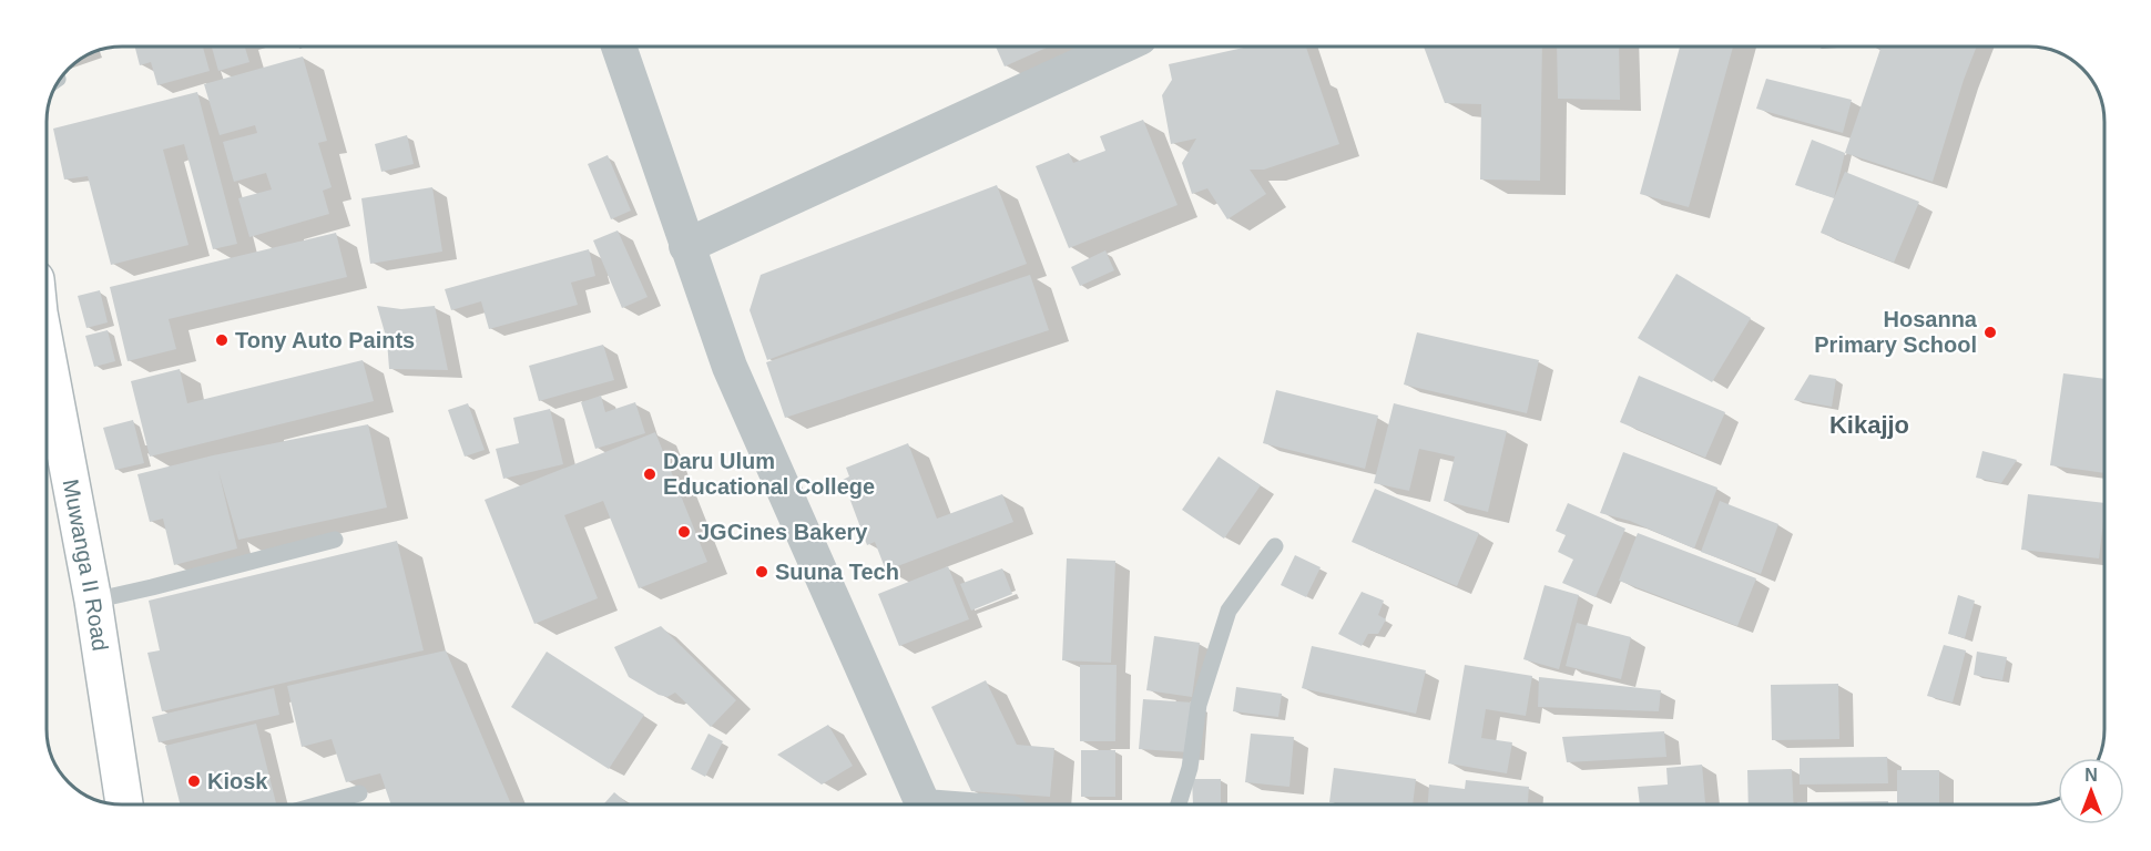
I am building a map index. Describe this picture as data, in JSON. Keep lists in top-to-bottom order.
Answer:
{
  "streets": {
    "street": ["Muwanga II Road"]
  },
  "districts": ["Kikajjo"],
  "places": [
    "Hosanna Primary School",
    "Tony Auto Paints",
    "Daru Ulum Educational College",
    "JGCines Bakery",
    "Suuna Tech",
    "Kiosk"
  ],
  "north": "top"
}
